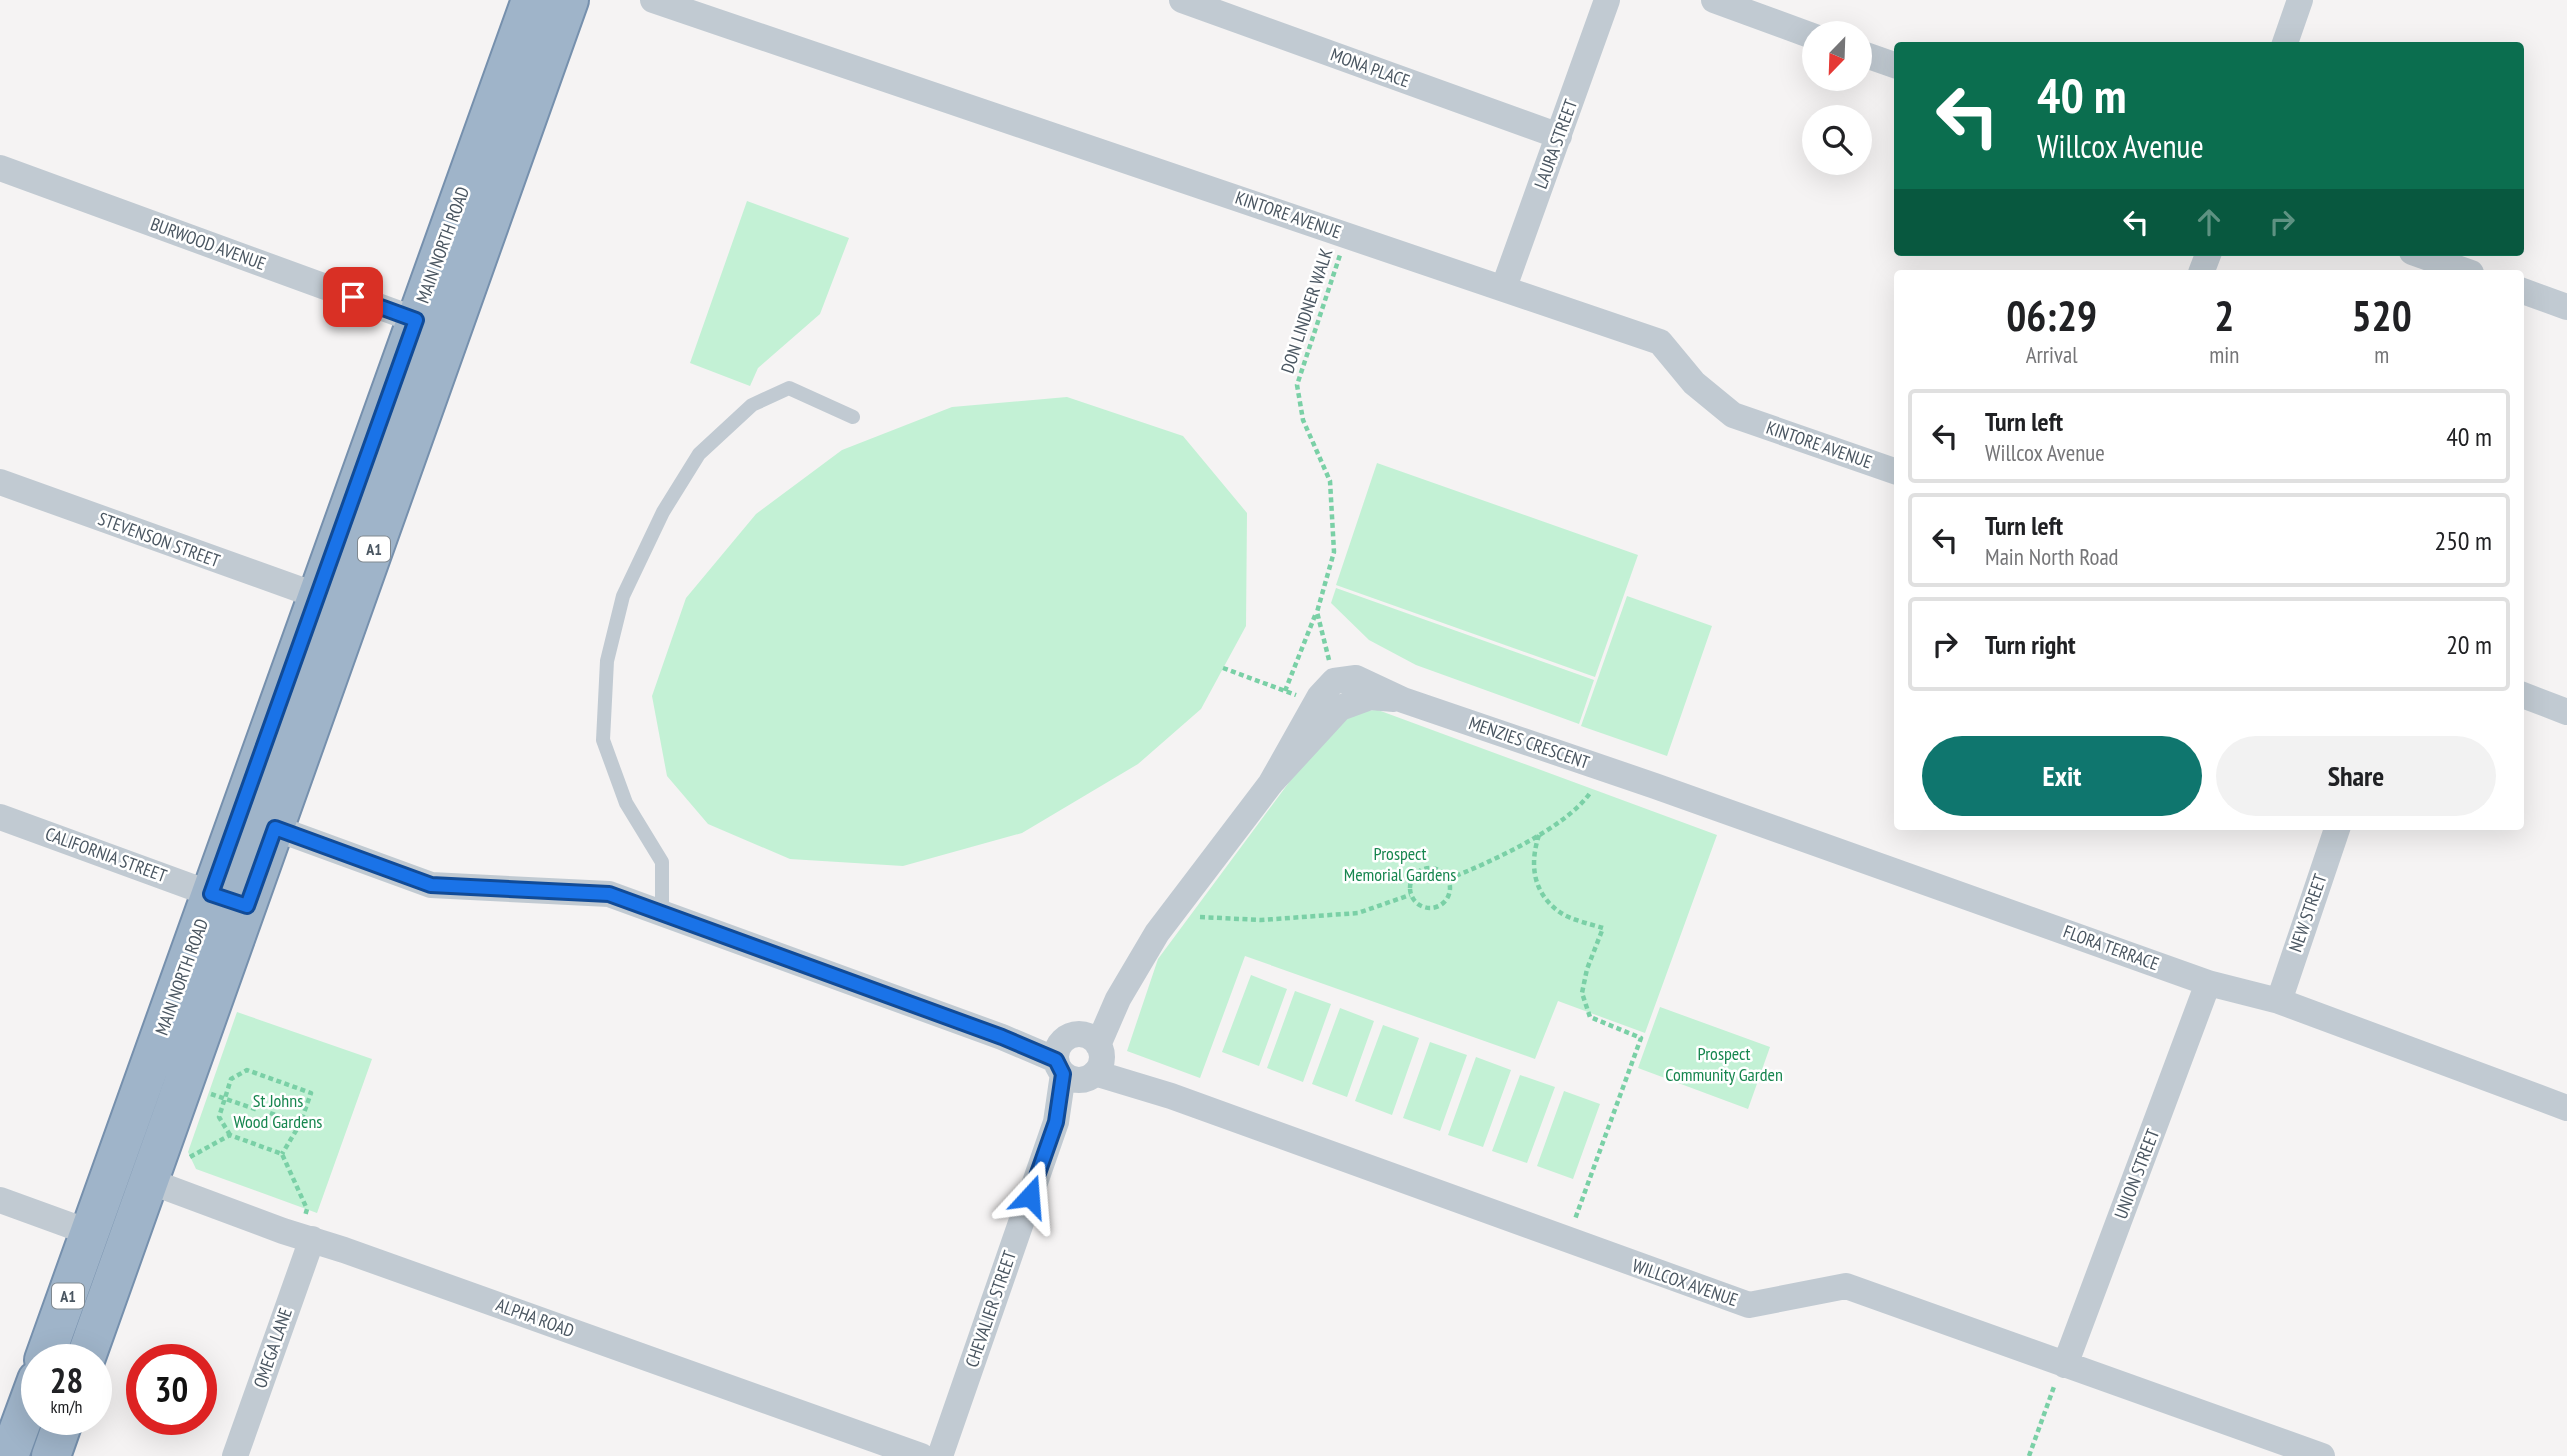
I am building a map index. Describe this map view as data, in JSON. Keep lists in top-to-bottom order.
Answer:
{
  "streets": {
    "highway": ["MAIN NORTH ROAD", "A1"],
    "street": [
      "MONA PLACE",
      "LAURA STREET",
      "KINTORE AVENUE",
      "BURWOOD AVENUE",
      "STEVENSON STREET",
      "MENZIES CRESCENT",
      "CALIFORNIA STREET",
      "NEW STREET",
      "FLORA TERRACE",
      "UNION STREET",
      "WILLCOX AVENUE",
      "CHEVALIER STREET",
      "ALPHA ROAD",
      "OMEGA LANE"
    ],
    "path": ["DON LINDNER WALK"]
  },
  "crossings": [
    ["MONA PLACE", "LAURA STREET"],
    ["LAURA STREET", "KINTORE AVENUE"],
    ["KINTORE AVENUE", "DON LINDNER WALK"],
    ["BURWOOD AVENUE", "MAIN NORTH ROAD"],
    ["MAIN NORTH ROAD", "STEVENSON STREET"],
    ["MAIN NORTH ROAD", "CALIFORNIA STREET"],
    ["MAIN NORTH ROAD", "WILLCOX AVENUE"],
    ["MAIN NORTH ROAD", "ALPHA ROAD"],
    ["DON LINDNER WALK", "MENZIES CRESCENT"],
    ["MENZIES CRESCENT", "FLORA TERRACE"],
    ["MENZIES CRESCENT", "WILLCOX AVENUE"],
    ["MENZIES CRESCENT", "CHEVALIER STREET"],
    ["NEW STREET", "FLORA TERRACE"],
    ["FLORA TERRACE", "UNION STREET"],
    ["UNION STREET", "WILLCOX AVENUE"],
    ["WILLCOX AVENUE", "CHEVALIER STREET"],
    ["ALPHA ROAD", "OMEGA LANE"]
  ],
  "parks": ["Prospect Memorial Gardens", "Prospect Community Garden", "St Johns Wood Gardens"],
  "north": "bottom left",
  "page": {
    "turn": ["40 m", "Willcox Avenue"],
    "eta": [
      "06:29",
      "Arrival",
      "2",
      "min",
      "520",
      "m"
    ],
    "list": [
      {
        "name": "Turn left",
        "note": "Willcox Avenue",
        "value": "40 m"
      },
      {
        "name": "Turn left",
        "note": "Main North Road",
        "value": "250 m"
      },
      {
        "name": "Turn right",
        "value": "20 m"
      }
    ],
    "buttons": ["Exit", "Share"],
    "speed": "28 km/h",
    "limit": "30"
  }
}
